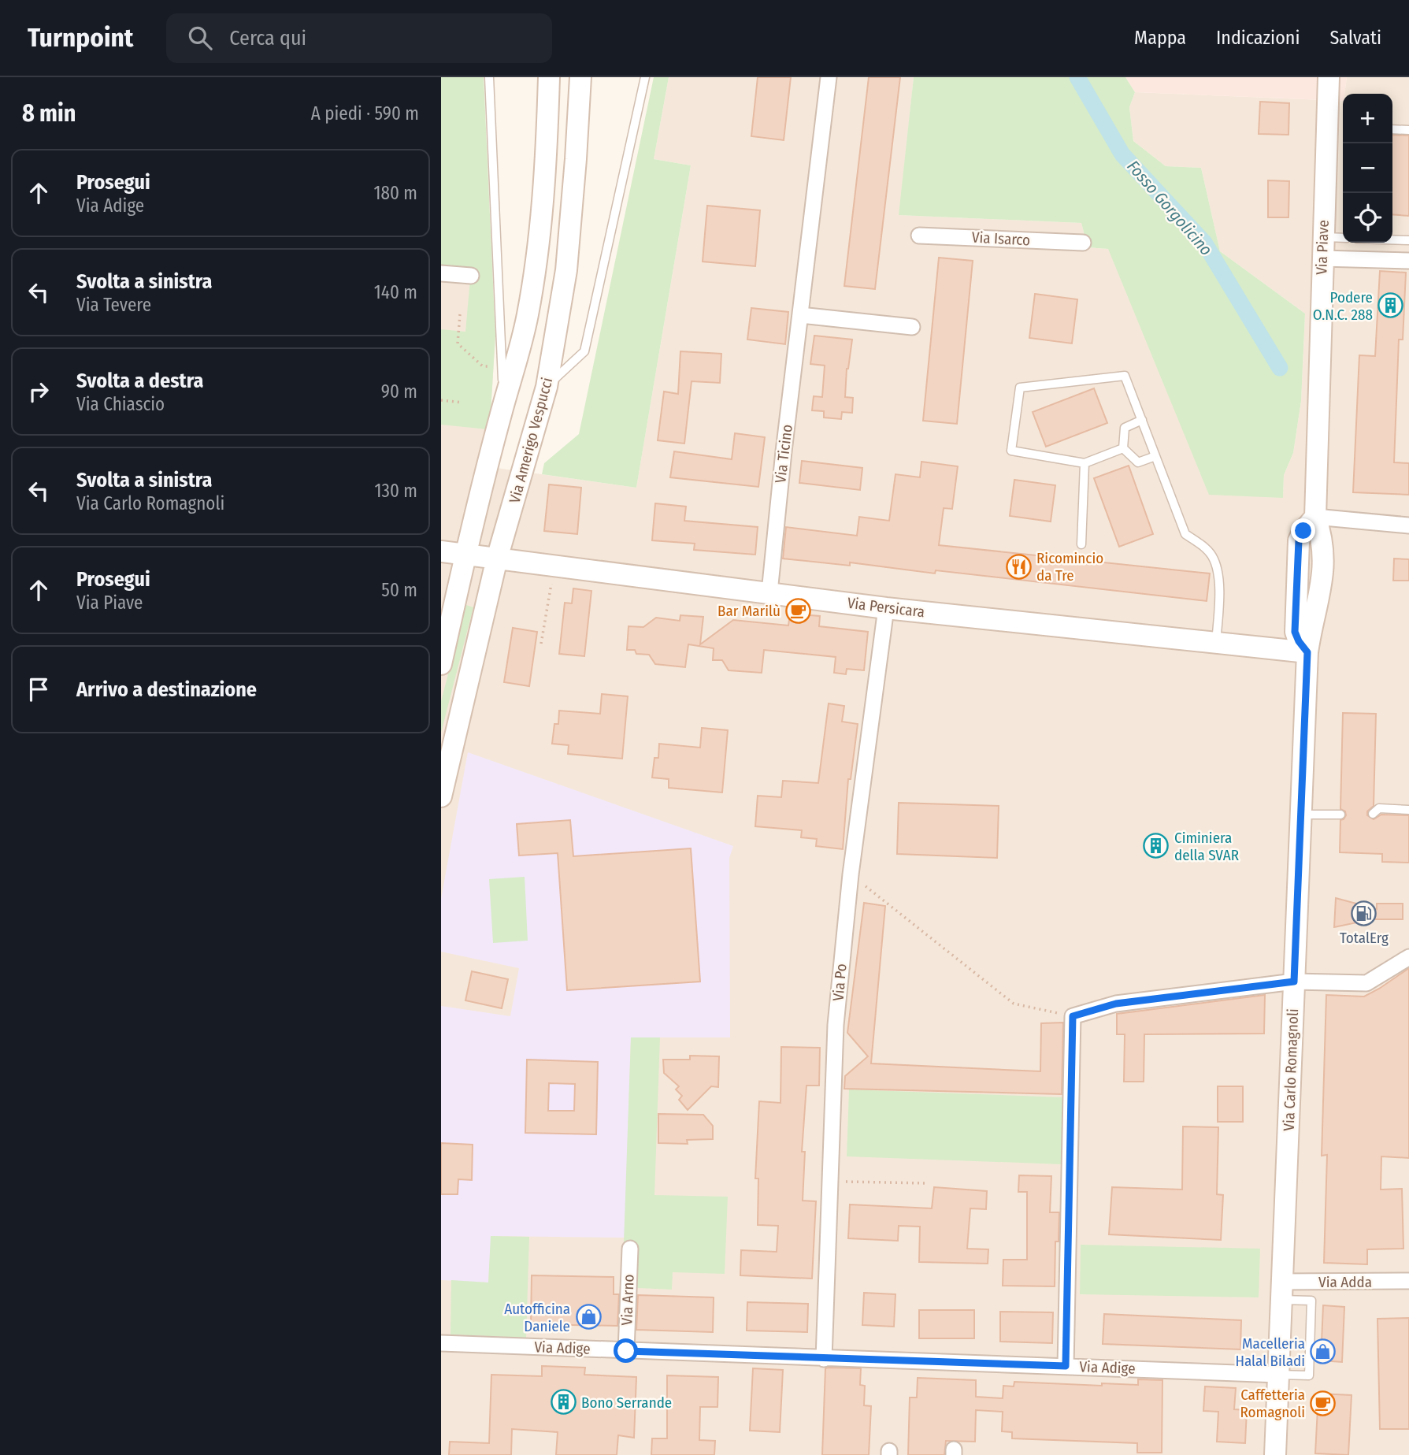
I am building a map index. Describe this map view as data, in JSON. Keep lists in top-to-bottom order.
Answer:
{
  "streets": {
    "street": [
      "Via Isarco",
      "Via Piave",
      "Via Amerigo Vespucci",
      "Via Ticino",
      "Via Persicara",
      "Via Po",
      "Via Carlo Romagnoli",
      "Via Adda",
      "Via Arno",
      "Via Adige"
    ]
  },
  "crossings": [
    ["Via Amerigo Vespucci", "Via Persicara"],
    ["Via Ticino", "Via Persicara"],
    ["Via Persicara", "Via Po"],
    ["Via Persicara", "Via Carlo Romagnoli"],
    ["Via Po", "Via Adige"],
    ["Via Carlo Romagnoli", "Via Adda"],
    ["Via Carlo Romagnoli", "Via Adige"],
    ["Via Arno", "Via Adige"]
  ],
  "water": ["Fosso Gorgolicino"],
  "places": {
    "building": ["Podere O.N.C. 288", "Ciminiera della SVAR", "Bono Serrande"],
    "restaurant": ["Ricomincio da Tre"],
    "cafe": ["Bar Marilù", "Caffetteria Romagnoli"],
    "fuel station": ["TotalErg"],
    "shop": ["Autofficina Daniele", "Macelleria Halal Biladi"]
  },
  "page": {
    "header": "Turnpoint",
    "search": "Cerca qui",
    "nav": ["Mappa", "Indicazioni", "Salvati"],
    "heading": ["8 min", "A piedi · 590 m"],
    "map_buttons": ["+", "−"],
    "list": [
      ["Prosegui", "Via Adige", "180 m"],
      ["Svolta a sinistra", "Via Tevere", "140 m"],
      ["Svolta a destra", "Via Chiascio", "90 m"],
      ["Svolta a sinistra", "Via Carlo Romagnoli", "130 m"],
      ["Prosegui", "Via Piave", "50 m"],
      "Arrivo a destinazione"
    ]
  }
}
